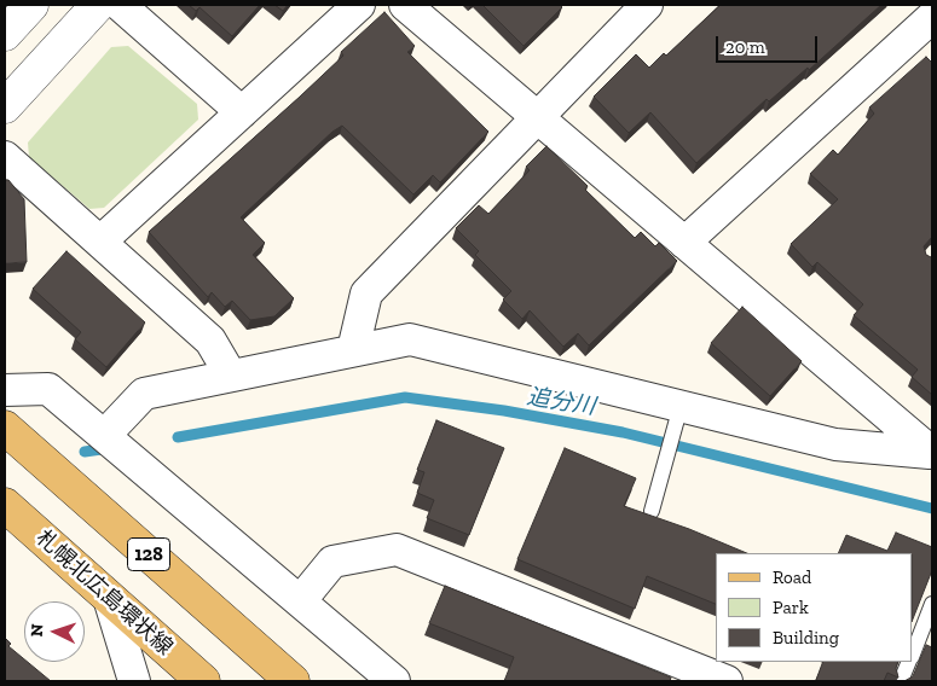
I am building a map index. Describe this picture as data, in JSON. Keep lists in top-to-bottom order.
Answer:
{
  "streets": {
    "main road": ["128", "札幌北広島環状線"]
  },
  "water": ["追分川"],
  "legend": ["Road", "Park", "Building"],
  "scale_bar": "20 m",
  "north": "left"
}
